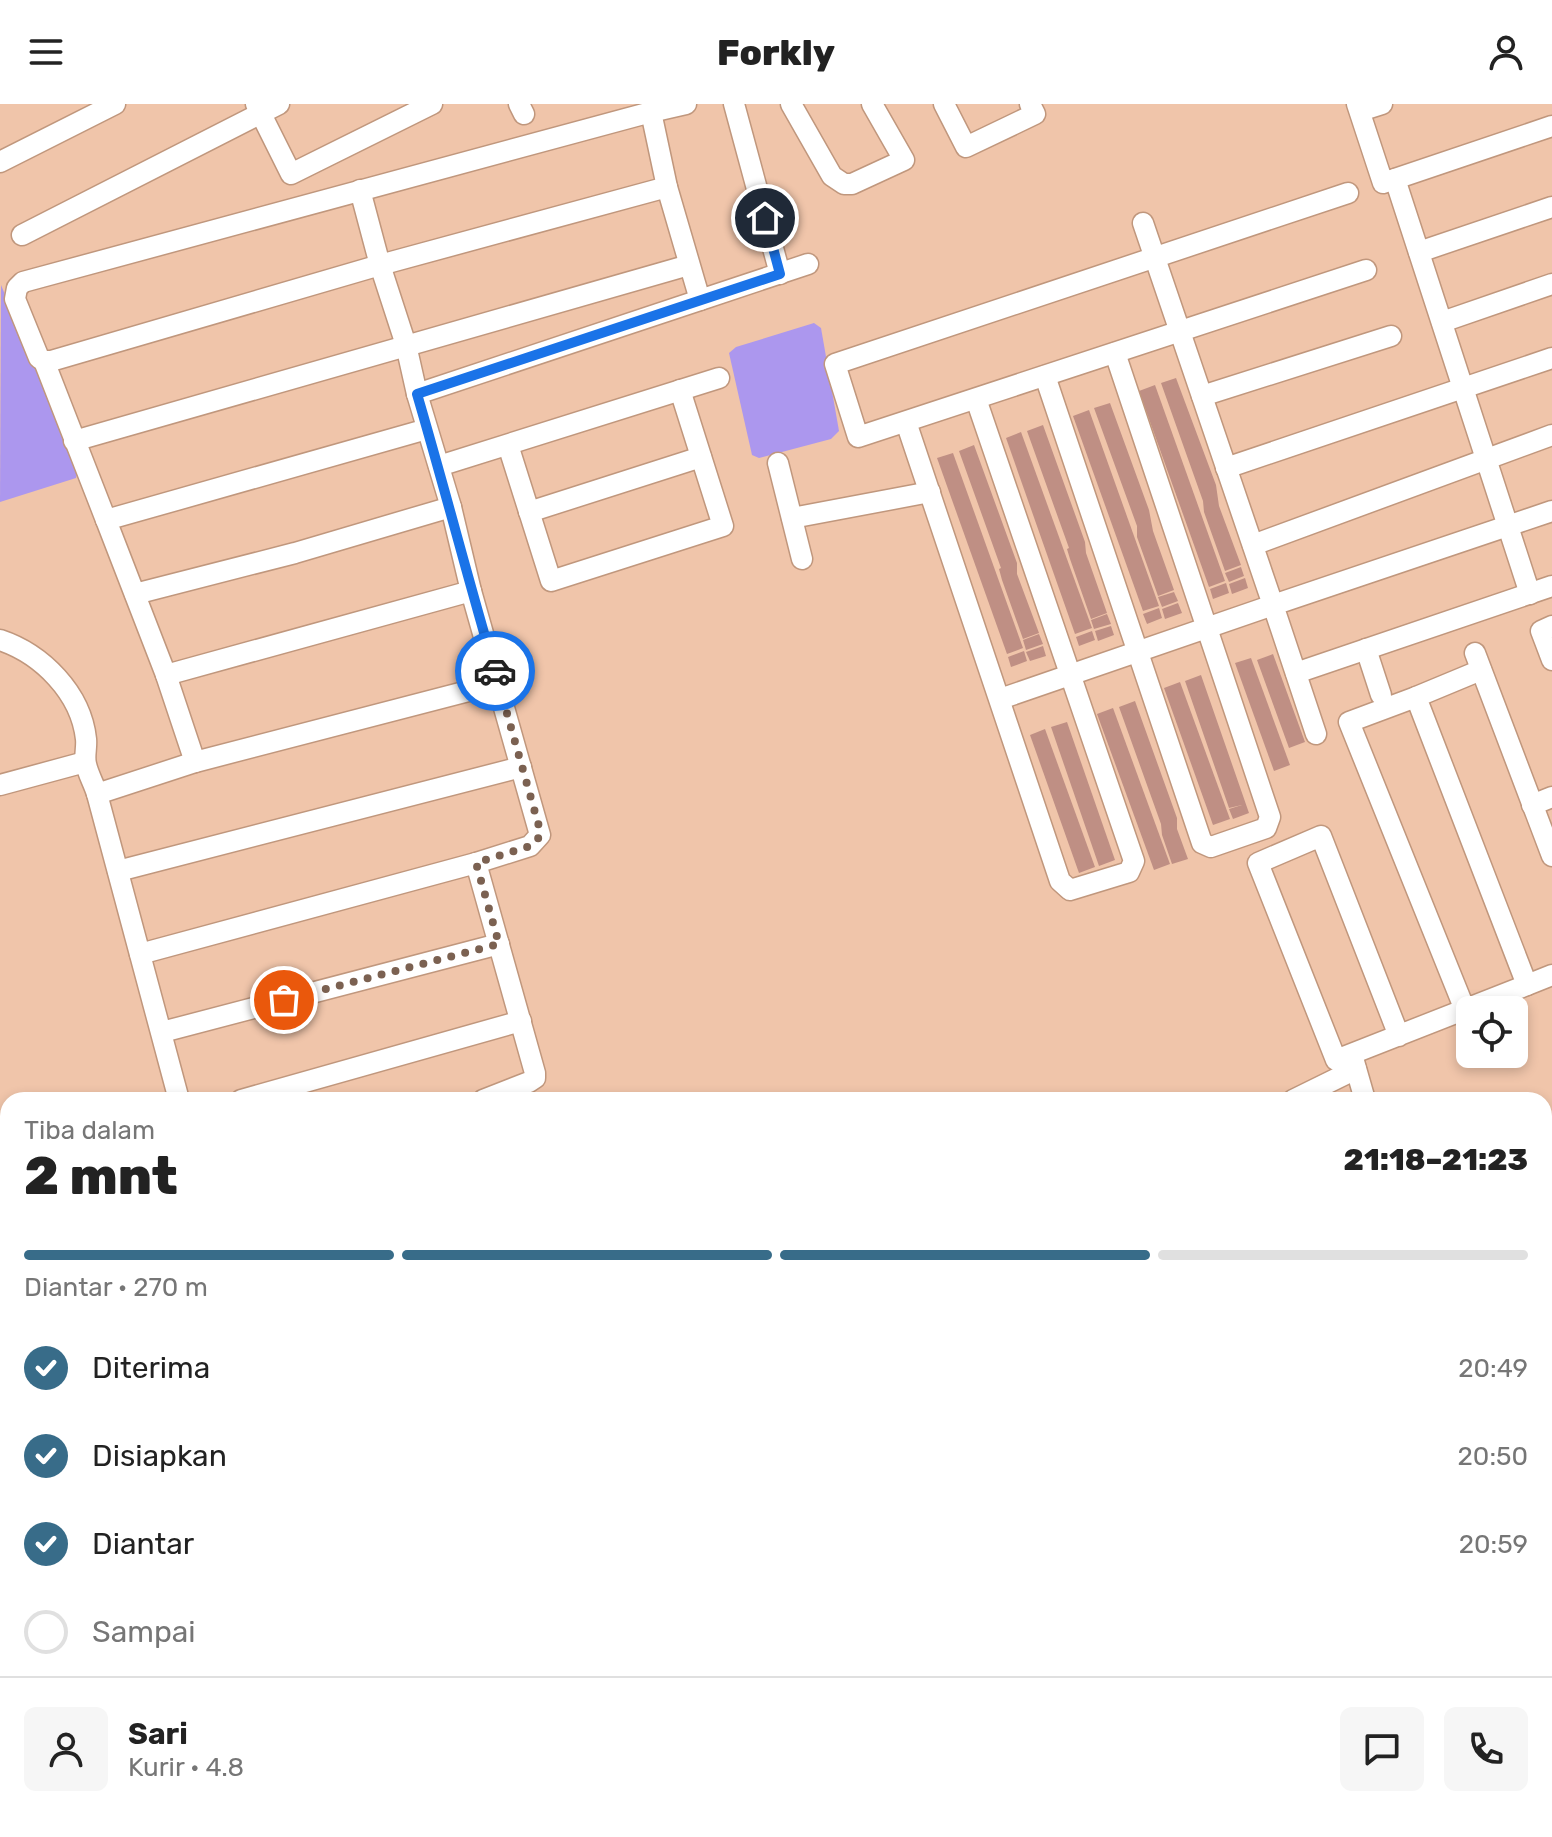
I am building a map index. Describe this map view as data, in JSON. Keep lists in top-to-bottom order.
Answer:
{
  "page": {
    "header": "Forkly",
    "heading": ["2 mnt", "Tiba dalam", "21:18–21:23"],
    "panel": ["Sari", "Kurir · 4.8"],
    "bar": "Diantar · 270 m",
    "list": [
      ["Diterima", "20:49"],
      ["Disiapkan", "20:50"],
      ["Diantar", "20:59"],
      "Sampai"
    ]
  }
}
